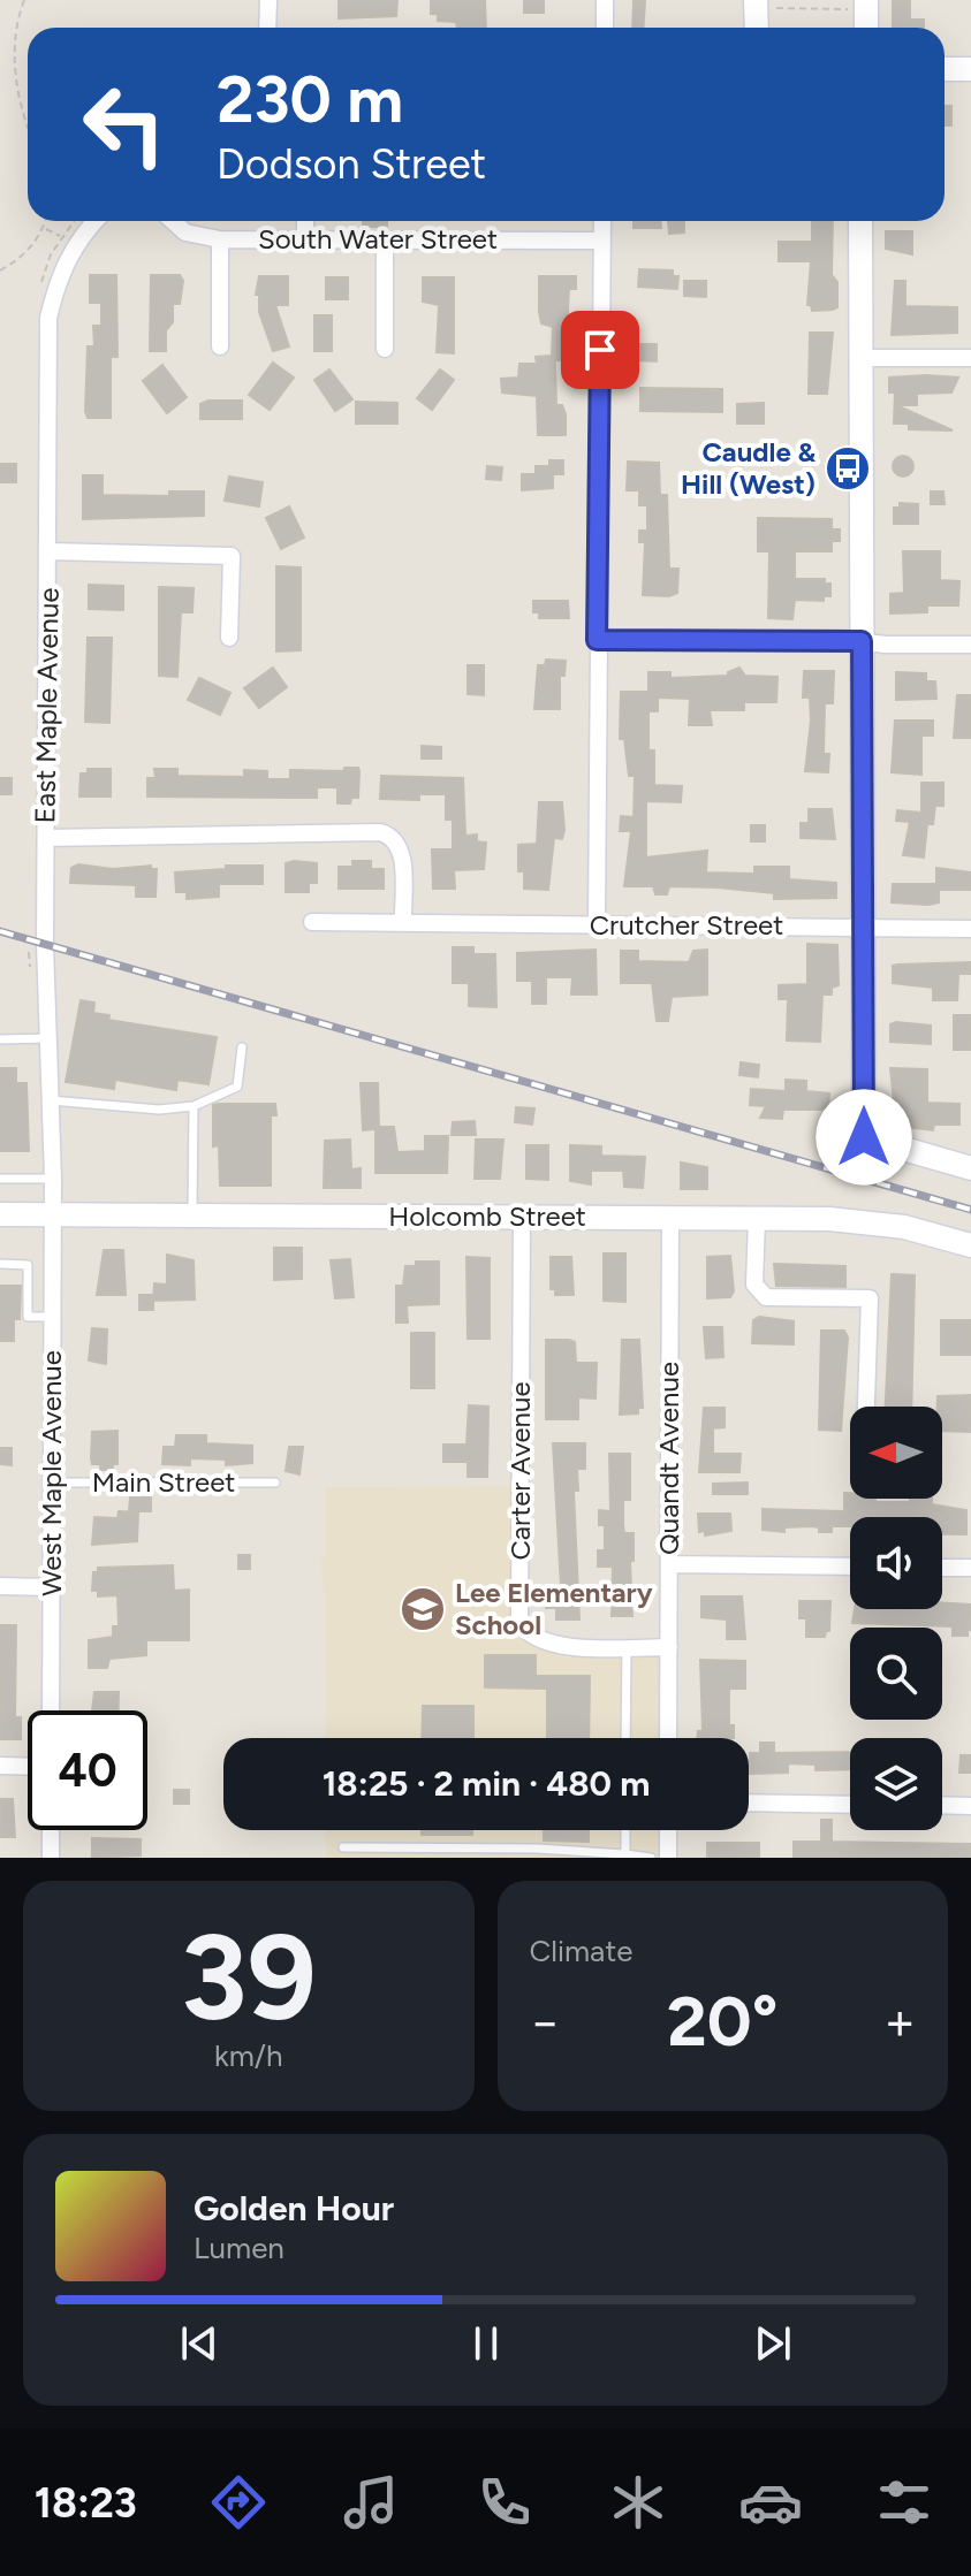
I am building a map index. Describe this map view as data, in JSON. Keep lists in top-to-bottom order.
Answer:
{
  "streets": {
    "street": [
      "South Water Street",
      "East Maple Avenue",
      "Crutcher Street",
      "Holcomb Street",
      "Quandt Avenue",
      "Carter Avenue",
      "West Maple Avenue"
    ],
    "lane": ["Main Street"]
  },
  "crossings": [
    ["East Maple Avenue", "Holcomb Street"],
    ["East Maple Avenue", "West Maple Avenue"],
    ["Holcomb Street", "Quandt Avenue"],
    ["Holcomb Street", "Carter Avenue"],
    ["Holcomb Street", "West Maple Avenue"],
    ["Quandt Avenue", "Carter Avenue"],
    ["West Maple Avenue", "Main Street"]
  ],
  "places": {
    "bus stop": ["Caudle & Hill (West)"],
    "school or university": ["Lee Elementary School"]
  },
  "north": "left",
  "page": {
    "turn": ["230 m", "Dodson Street"],
    "limit": "40",
    "trip": "18:25 · 2 min · 480 m",
    "tile": [
      ["39", "km/h"],
      "Climate"
    ],
    "heat": ["−", "20°", "+"],
    "song": ["Golden Hour", "Lumen"],
    "tabs": "18:23"
  }
}
